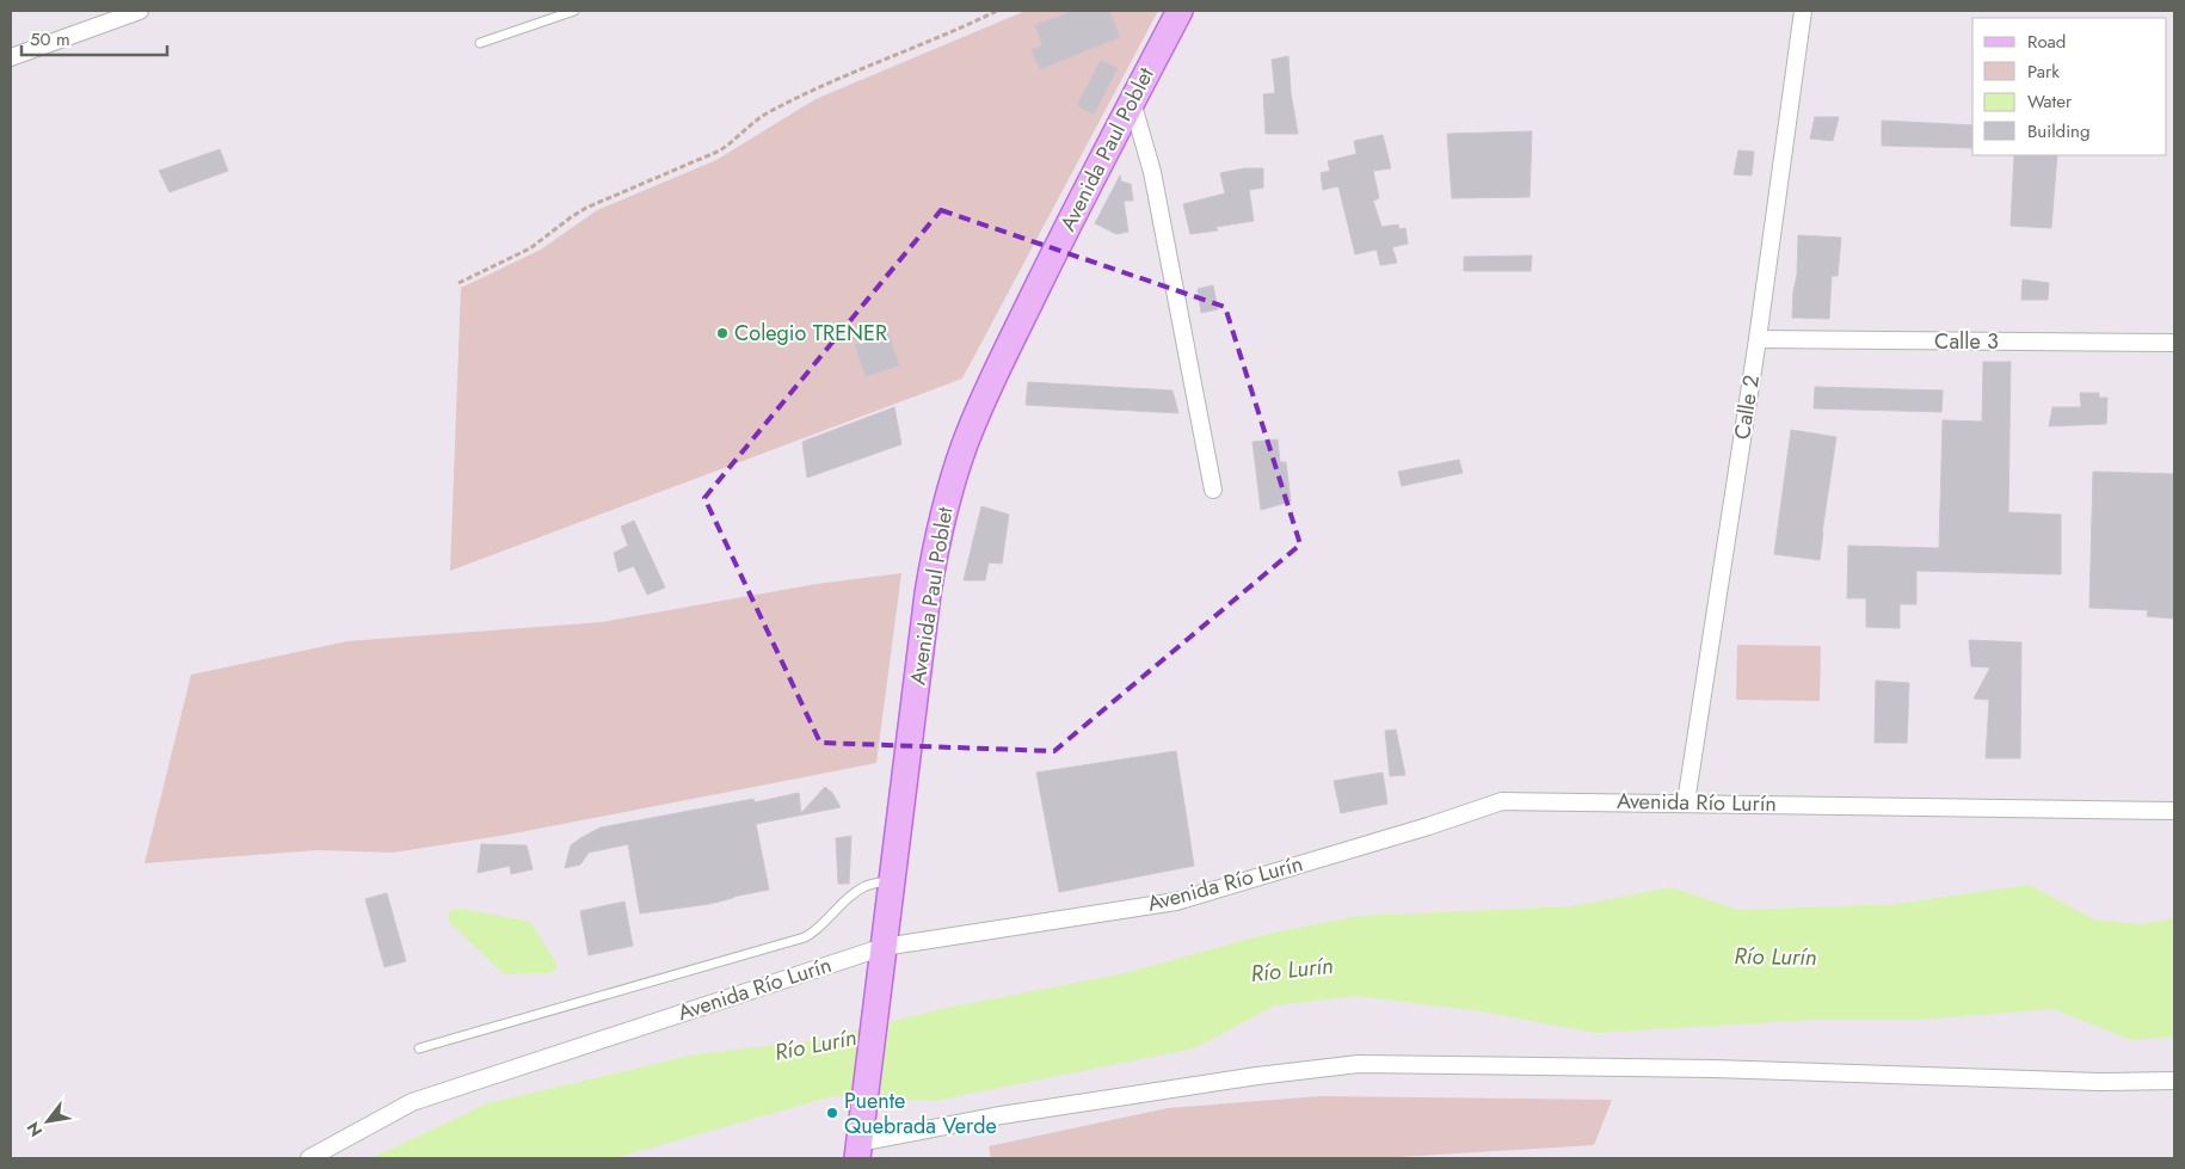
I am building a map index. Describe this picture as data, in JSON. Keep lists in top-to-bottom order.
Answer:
{
  "streets": {
    "main road": ["Avenida Paul Poblet"],
    "street": ["Calle 3", "Calle 2", "Avenida Río Lurín"]
  },
  "crossings": [
    ["Avenida Paul Poblet", "Avenida Río Lurín"],
    ["Calle 3", "Calle 2"],
    ["Calle 2", "Avenida Río Lurín"]
  ],
  "water": ["Río Lurín"],
  "places": ["Colegio TRENER", "Puente Quebrada Verde"],
  "legend": [
    "Road",
    "Park",
    "Water",
    "Building"
  ],
  "scale_bar": "50 m",
  "north": "bottom left"
}
